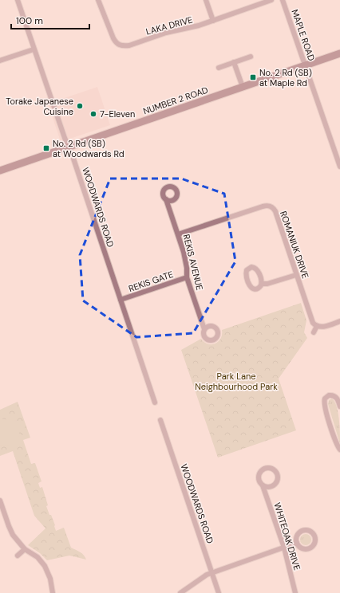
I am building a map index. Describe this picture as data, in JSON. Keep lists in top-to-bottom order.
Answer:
{
  "streets": {
    "main road": ["NUMBER 2 ROAD"],
    "street": [
      "LAKA DRIVE",
      "MAPLE ROAD",
      "WOODWARDS ROAD",
      "ROMANIUK DRIVE",
      "REKIS AVENUE",
      "REKIS GATE",
      "WHITEOAK DRIVE"
    ]
  },
  "crossings": [
    ["MAPLE ROAD", "NUMBER 2 ROAD"],
    ["NUMBER 2 ROAD", "WOODWARDS ROAD"],
    ["WOODWARDS ROAD", "REKIS GATE"],
    ["ROMANIUK DRIVE", "REKIS AVENUE"],
    ["REKIS AVENUE", "REKIS GATE"]
  ],
  "parks": ["Park Lane Neighbourhood Park"],
  "places": {
    "transit": ["No. 2 Rd (SB) at Maple Rd", "No. 2 Rd (SB) at Woodwards Rd"],
    "other": ["Torake Japanese Cuisine", "7-Eleven"]
  },
  "scale_bar": "100 m"
}
